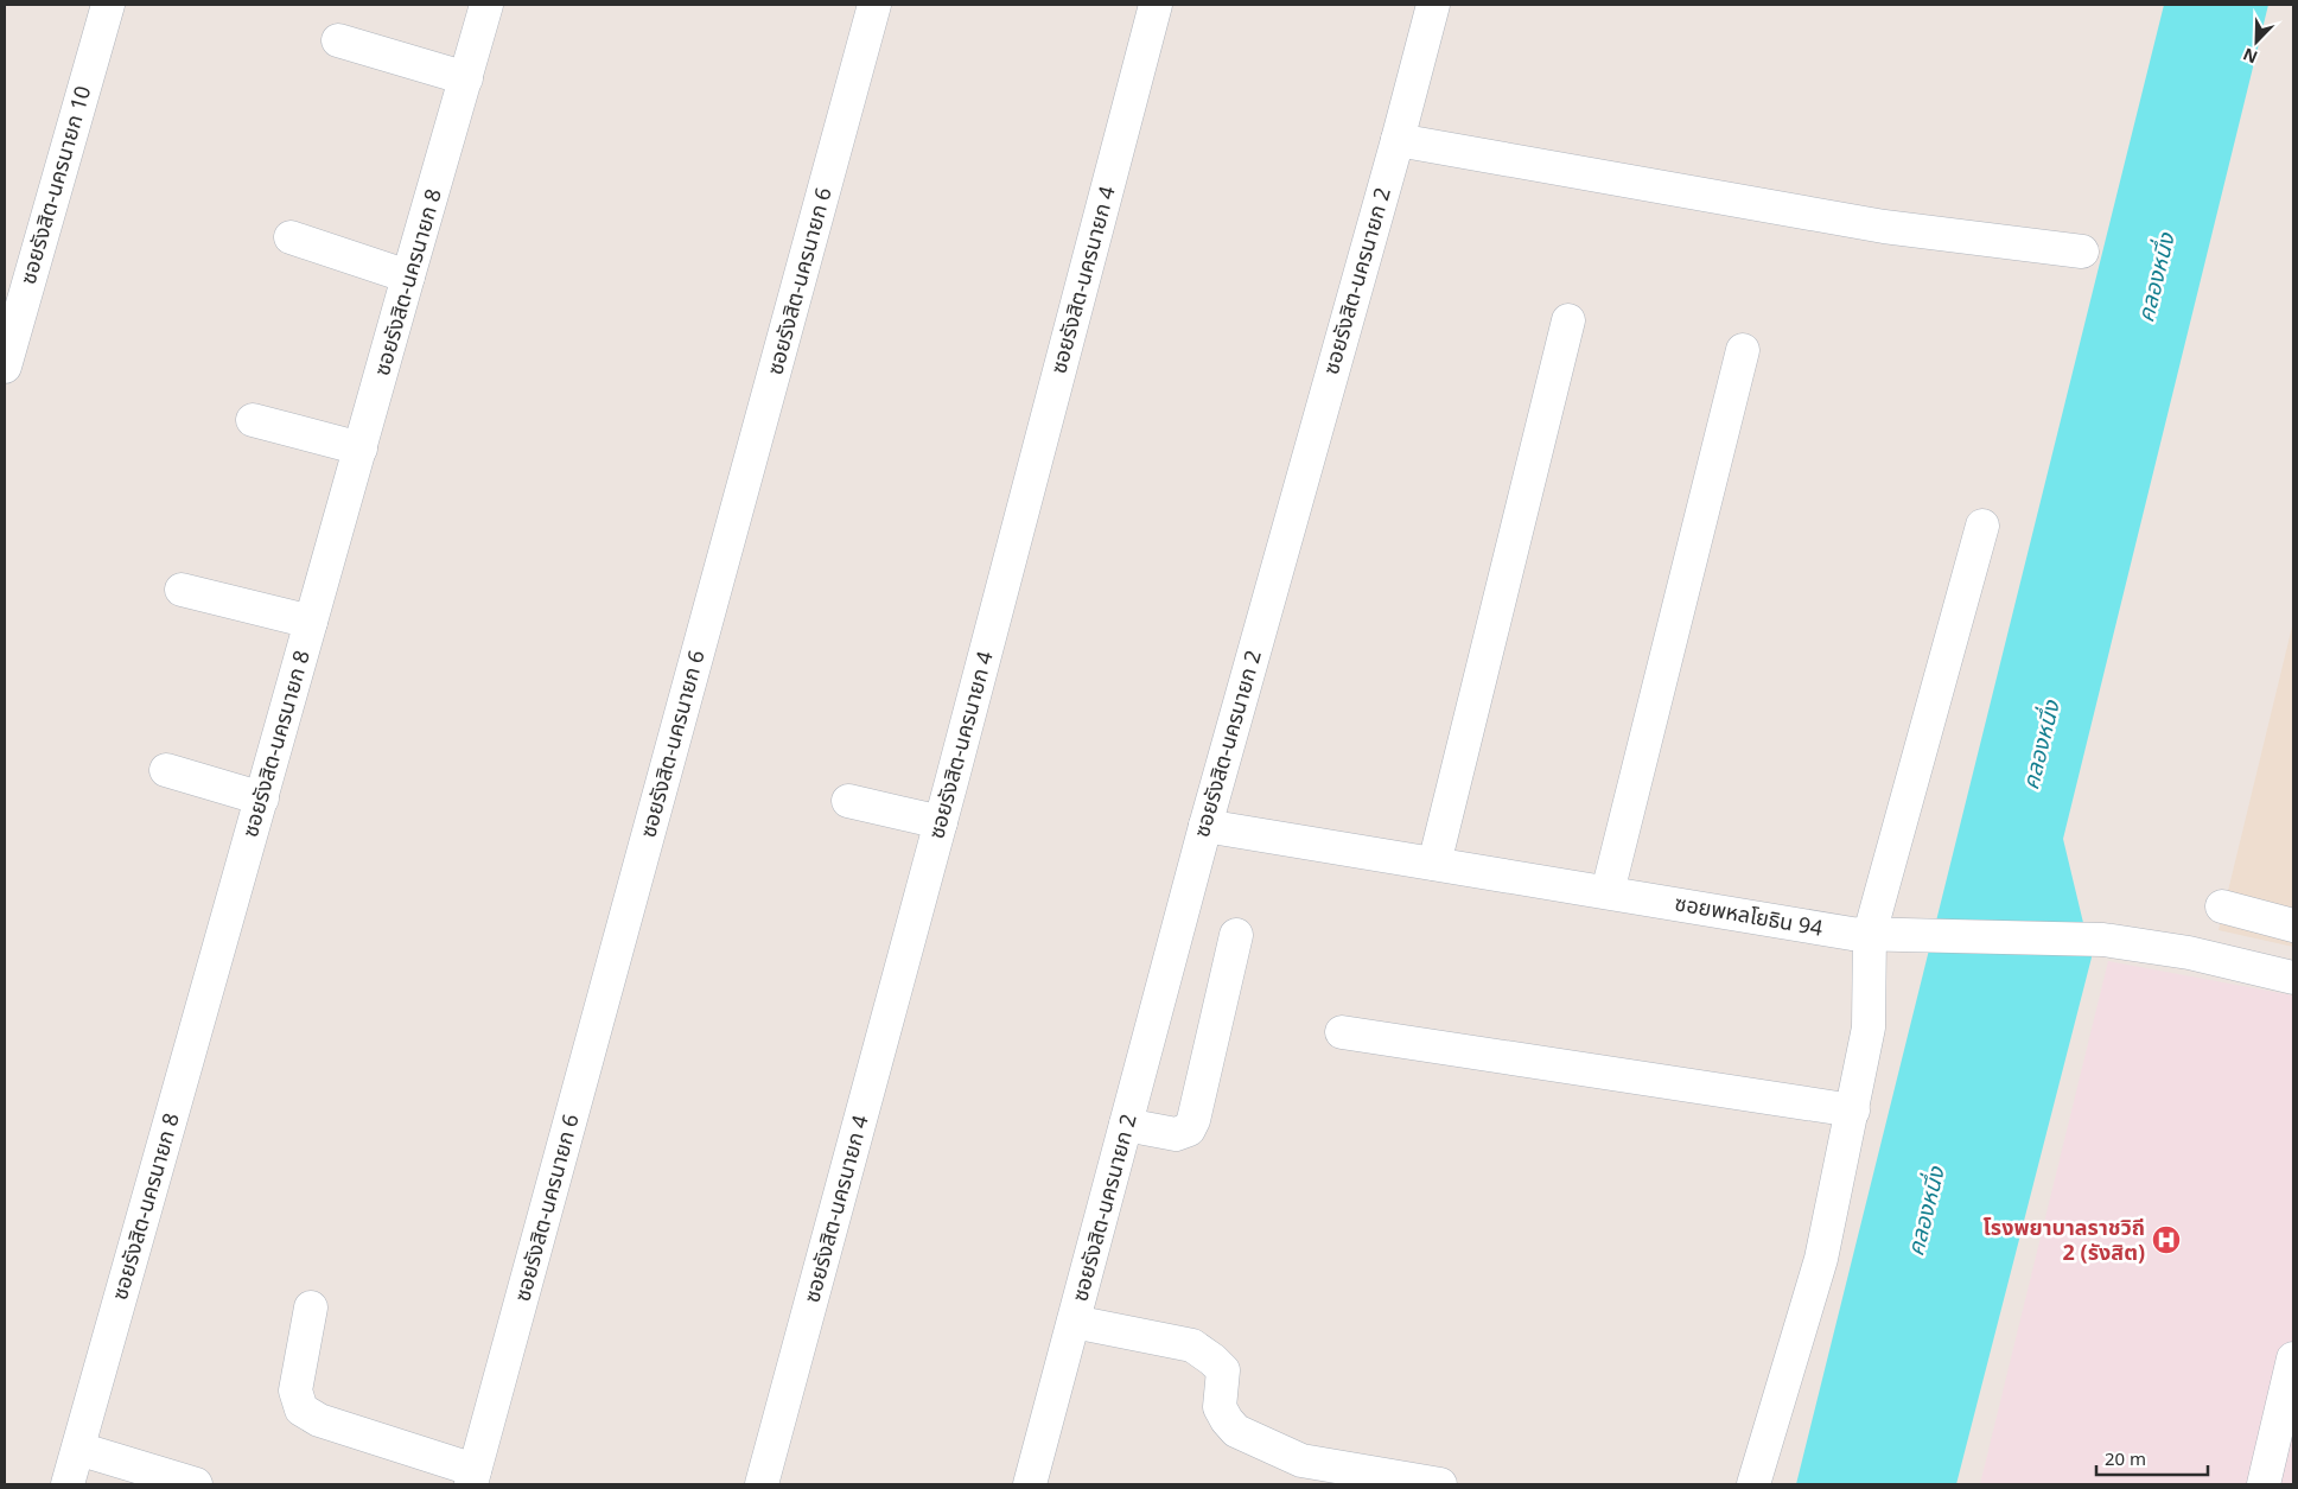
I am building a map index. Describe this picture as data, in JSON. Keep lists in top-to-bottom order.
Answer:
{
  "streets": {
    "street": [
      "ซอยรังสิต-นครนายก 10",
      "ซอยรังสิต-นครนายก 4",
      "ซอยรังสิต-นครนายก 6",
      "ซอยรังสิต-นครนายก 2",
      "ซอยรังสิต-นครนายก 8",
      "ซอยพหลโยธิน 94"
    ]
  },
  "crossings": [
    ["ซอยรังสิต-นครนายก 2", "ซอยพหลโยธิน 94"]
  ],
  "water": ["คลองหนึ่ง"],
  "places": {
    "hospital": ["โรงพยาบาลราชวิถี 2 (รังสิต)"]
  },
  "scale_bar": "20 m",
  "north": "bottom left"
}
